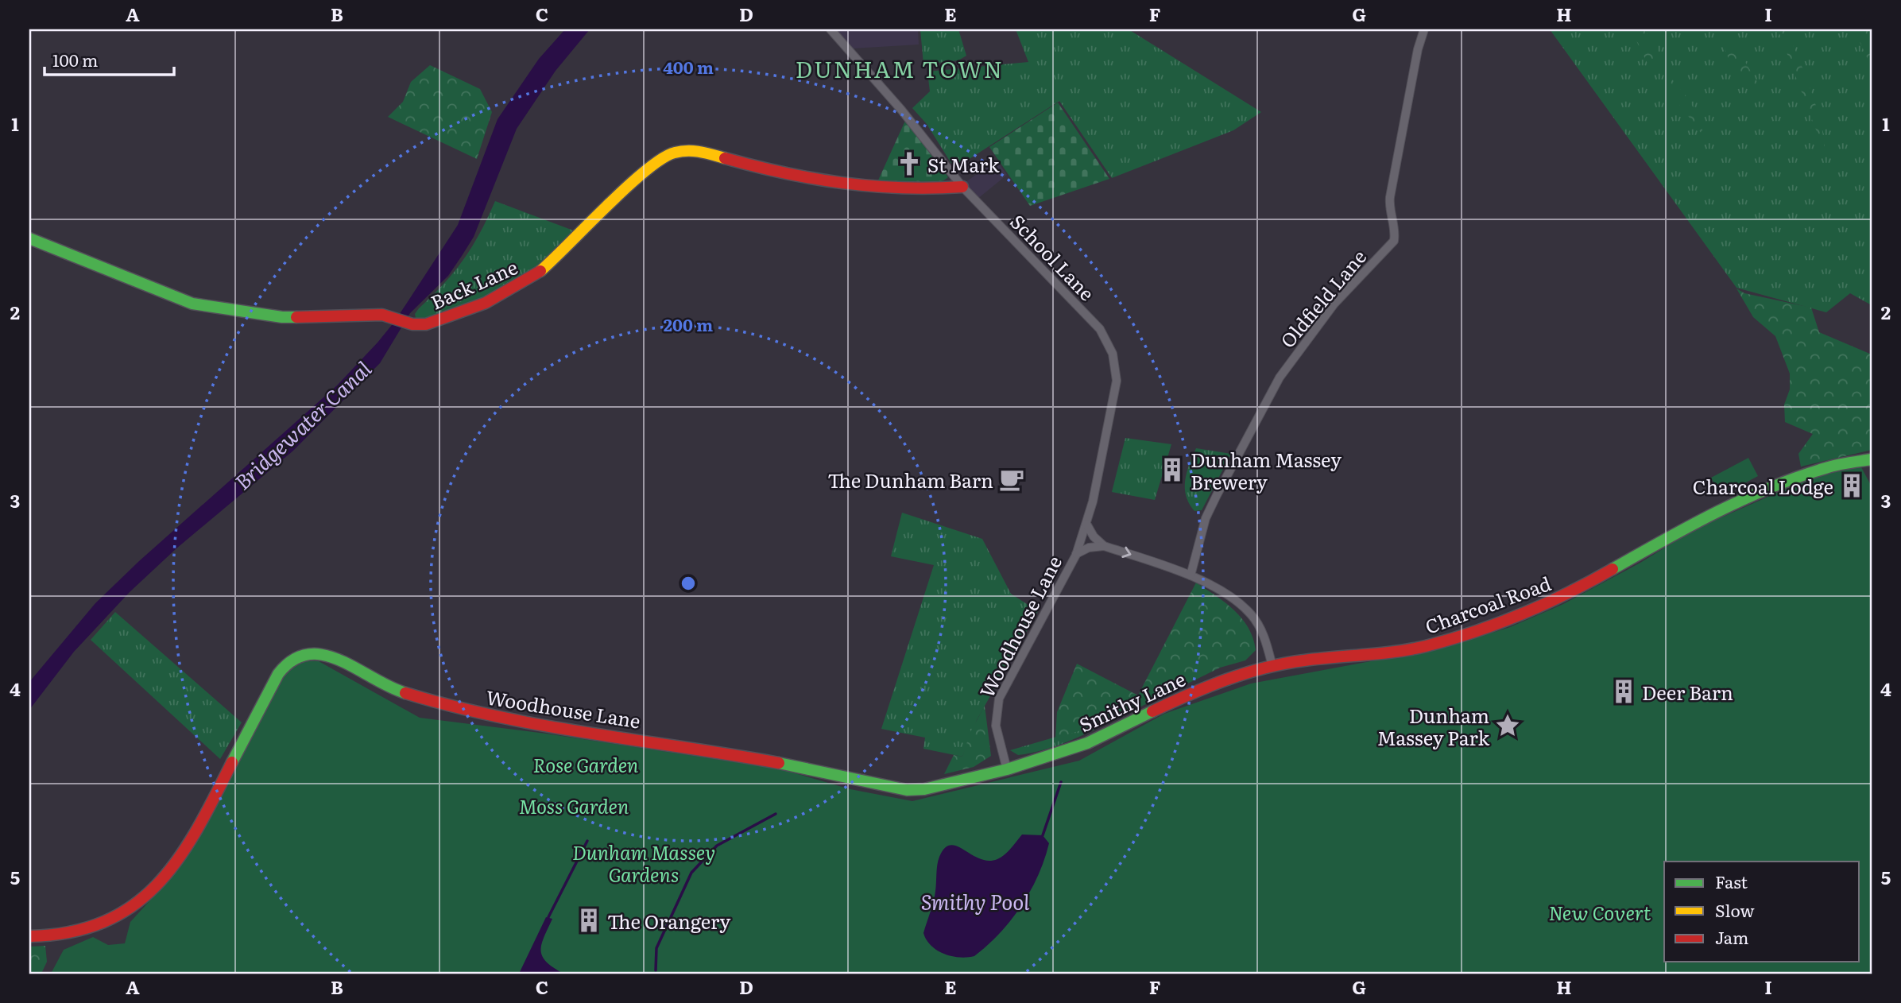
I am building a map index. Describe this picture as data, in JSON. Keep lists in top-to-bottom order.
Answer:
{
  "streets": {
    "main road": [
      "Back Lane",
      "Charcoal Road",
      "Woodhouse Lane",
      "Smithy Lane"
    ],
    "street": ["School Lane", "Oldfield Lane"]
  },
  "crossings": [
    ["School Lane", "Back Lane"],
    ["School Lane", "Woodhouse Lane"],
    ["Charcoal Road", "Smithy Lane"],
    ["Woodhouse Lane", "Smithy Lane"]
  ],
  "districts": ["DUNHAM TOWN"],
  "water": ["Bridgewater Canal", "Smithy Pool"],
  "parks": [
    "Rose Garden",
    "Moss Garden",
    "Dunham Massey Gardens",
    "New Covert"
  ],
  "places": {
    "church": ["St Mark"],
    "building": [
      "Dunham Massey Brewery",
      "Charcoal Lodge",
      "Deer Barn",
      "The Orangery"
    ],
    "cafe": ["The Dunham Barn"],
    "place": ["Dunham Massey Park"]
  },
  "legend": ["Fast", "Slow", "Jam"],
  "scale_bar": "100 m",
  "grid": {
    "columns": [
      "A",
      "B",
      "C",
      "D",
      "E",
      "F",
      "G",
      "H",
      "I"
    ],
    "rows": [
      "1",
      "2",
      "3",
      "4",
      "5"
    ]
  },
  "rings": ["400 m", "200 m"]
}
